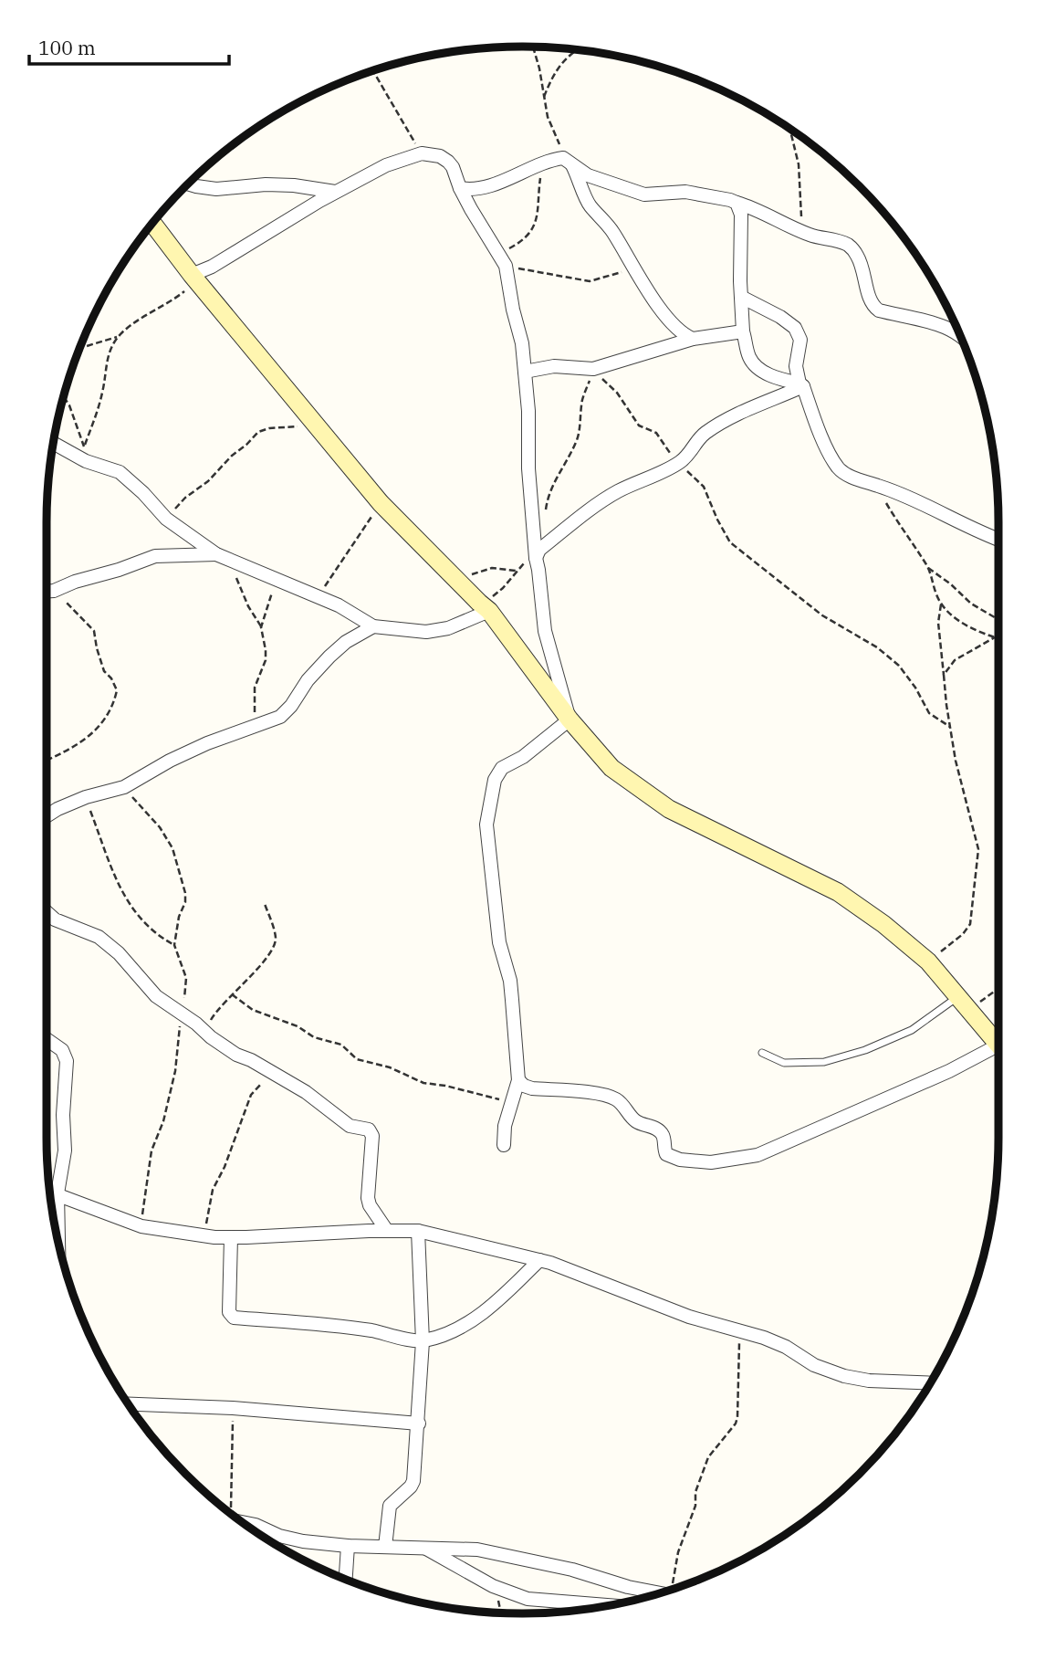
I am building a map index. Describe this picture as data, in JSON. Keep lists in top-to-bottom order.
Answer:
{
  "scale_bar": "100 m"
}
